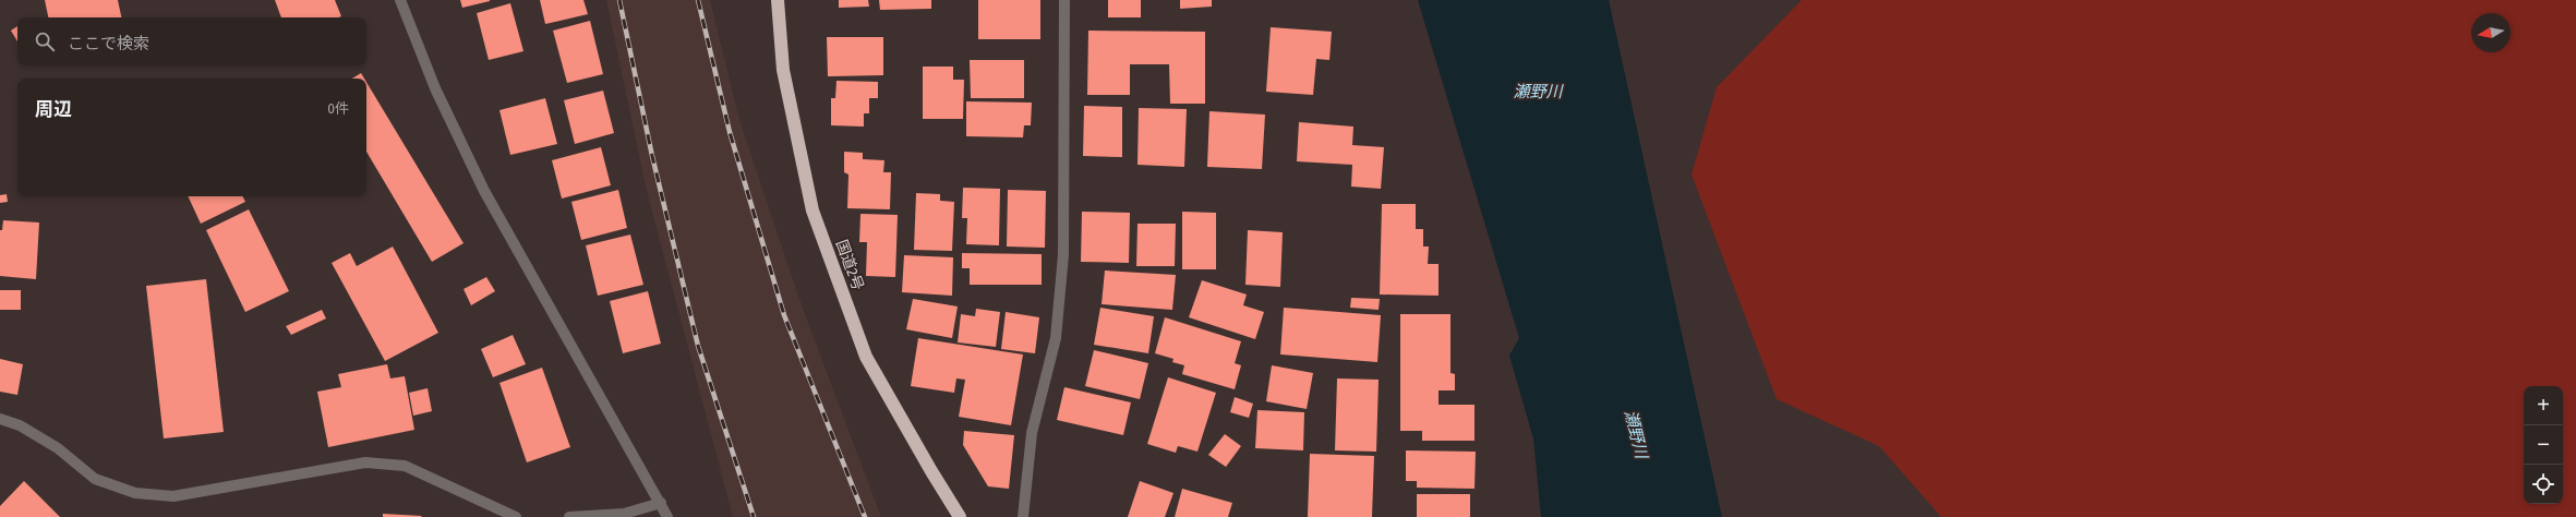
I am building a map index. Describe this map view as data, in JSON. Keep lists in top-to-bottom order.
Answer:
{
  "streets": {
    "highway": ["国道2号"]
  },
  "water": ["瀬野川"],
  "north": "left",
  "page": {
    "search": "ここで検索",
    "heading": ["周辺", "0件"],
    "map_buttons": ["+", "−"]
  }
}
